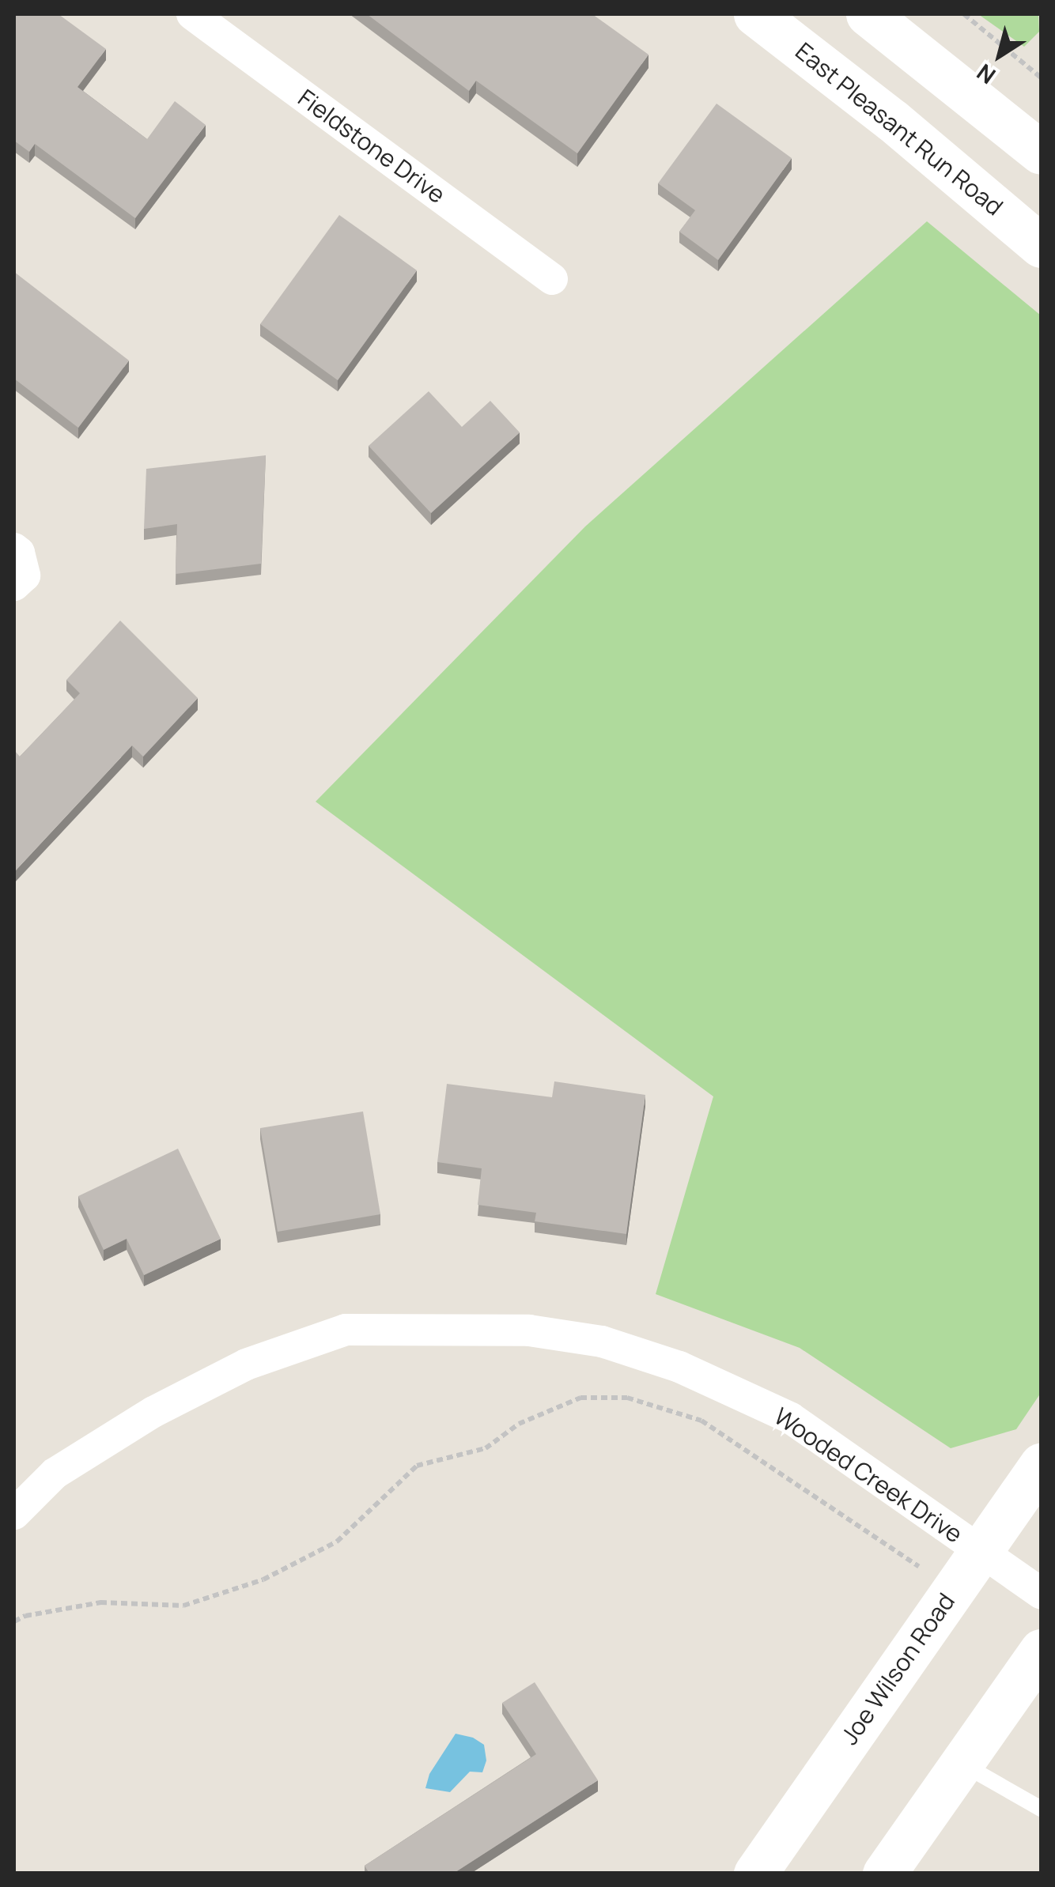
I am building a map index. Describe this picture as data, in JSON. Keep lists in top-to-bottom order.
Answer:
{
  "streets": {
    "main road": ["East Pleasant Run Road", "Joe Wilson Road"],
    "street": ["Fieldstone Drive", "Wooded Creek Drive"]
  },
  "crossings": [
    ["Wooded Creek Drive", "Joe Wilson Road"]
  ],
  "north": "bottom left"
}
